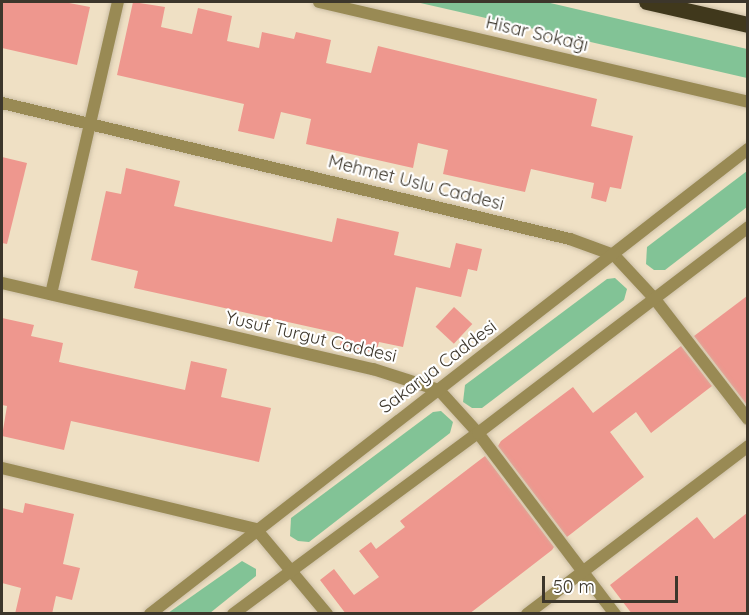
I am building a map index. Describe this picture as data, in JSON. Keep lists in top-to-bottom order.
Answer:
{
  "streets": {
    "street": [
      "Hisar Sokağı",
      "Mehmet Uslu Caddesi",
      "Yusuf Turgut Caddesi",
      "Sakarya Caddesi"
    ]
  },
  "crossings": [
    ["Mehmet Uslu Caddesi", "Sakarya Caddesi"],
    ["Yusuf Turgut Caddesi", "Sakarya Caddesi"]
  ],
  "scale_bar": "50 m"
}
